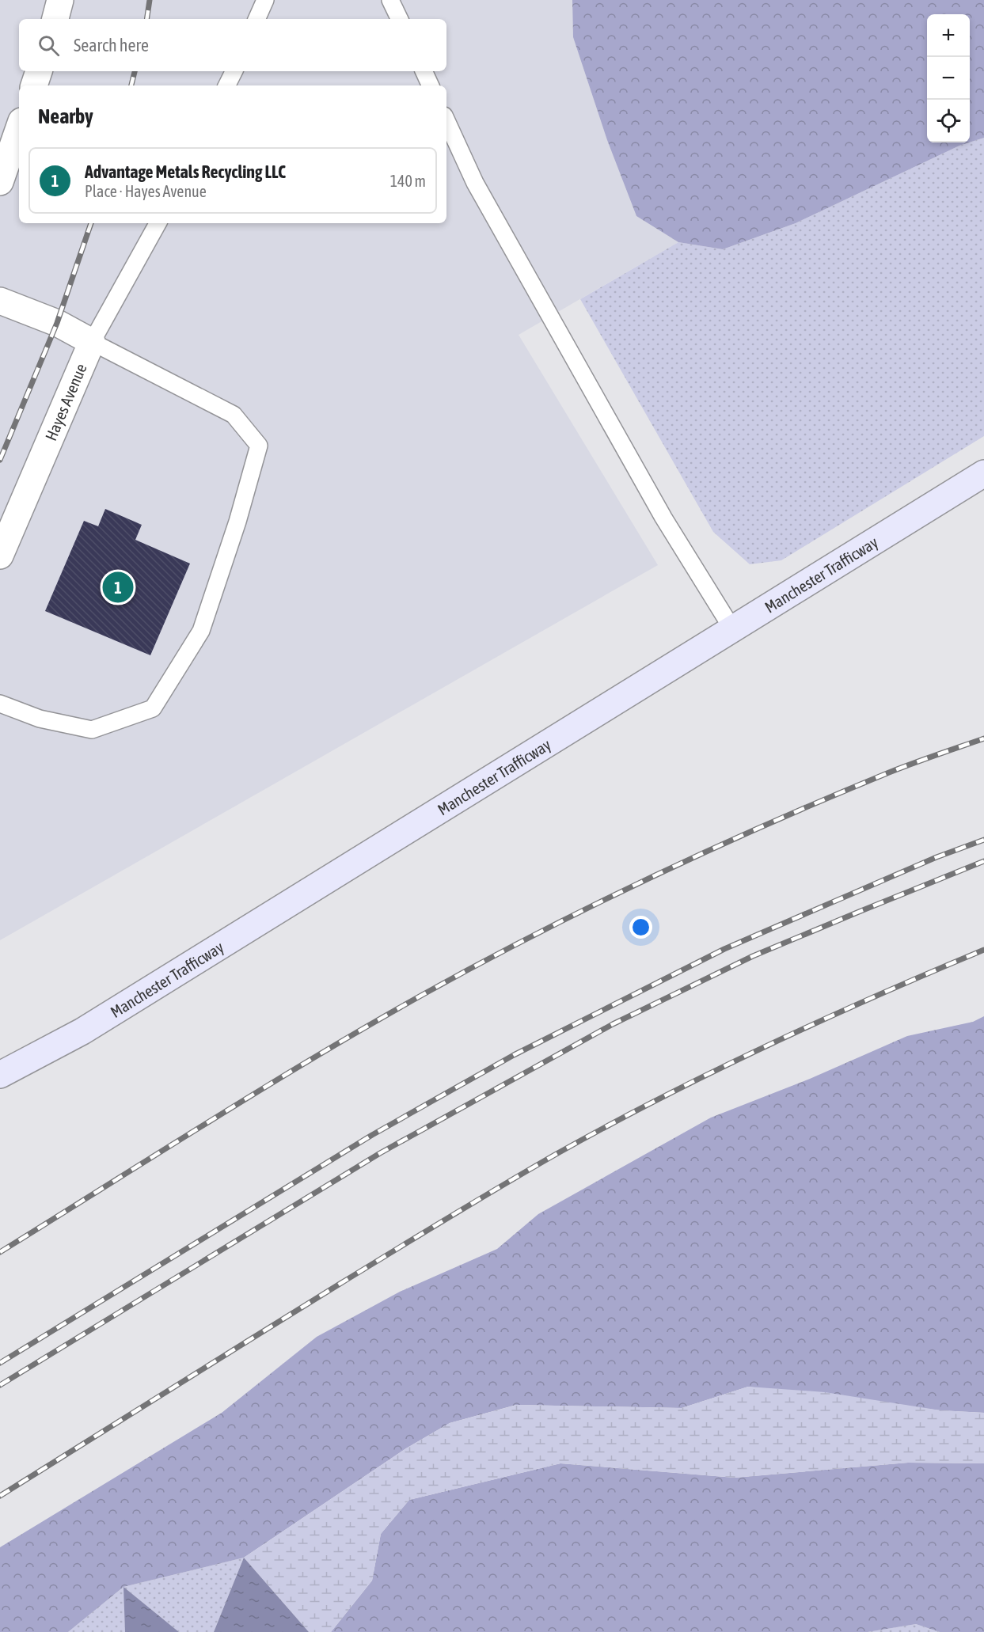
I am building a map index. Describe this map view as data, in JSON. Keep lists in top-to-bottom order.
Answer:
{
  "streets": {
    "main road": ["Manchester Trafficway"],
    "street": ["Hayes Avenue"]
  },
  "page": {
    "map_buttons": ["+", "−"],
    "search": "Search here",
    "heading": "Nearby",
    "list": [
      {
        "mark": "1",
        "name": "Advantage Metals Recycling LLC",
        "note": "Place · Hayes Avenue",
        "value": "140 m"
      }
    ],
    "pins": "1"
  }
}
